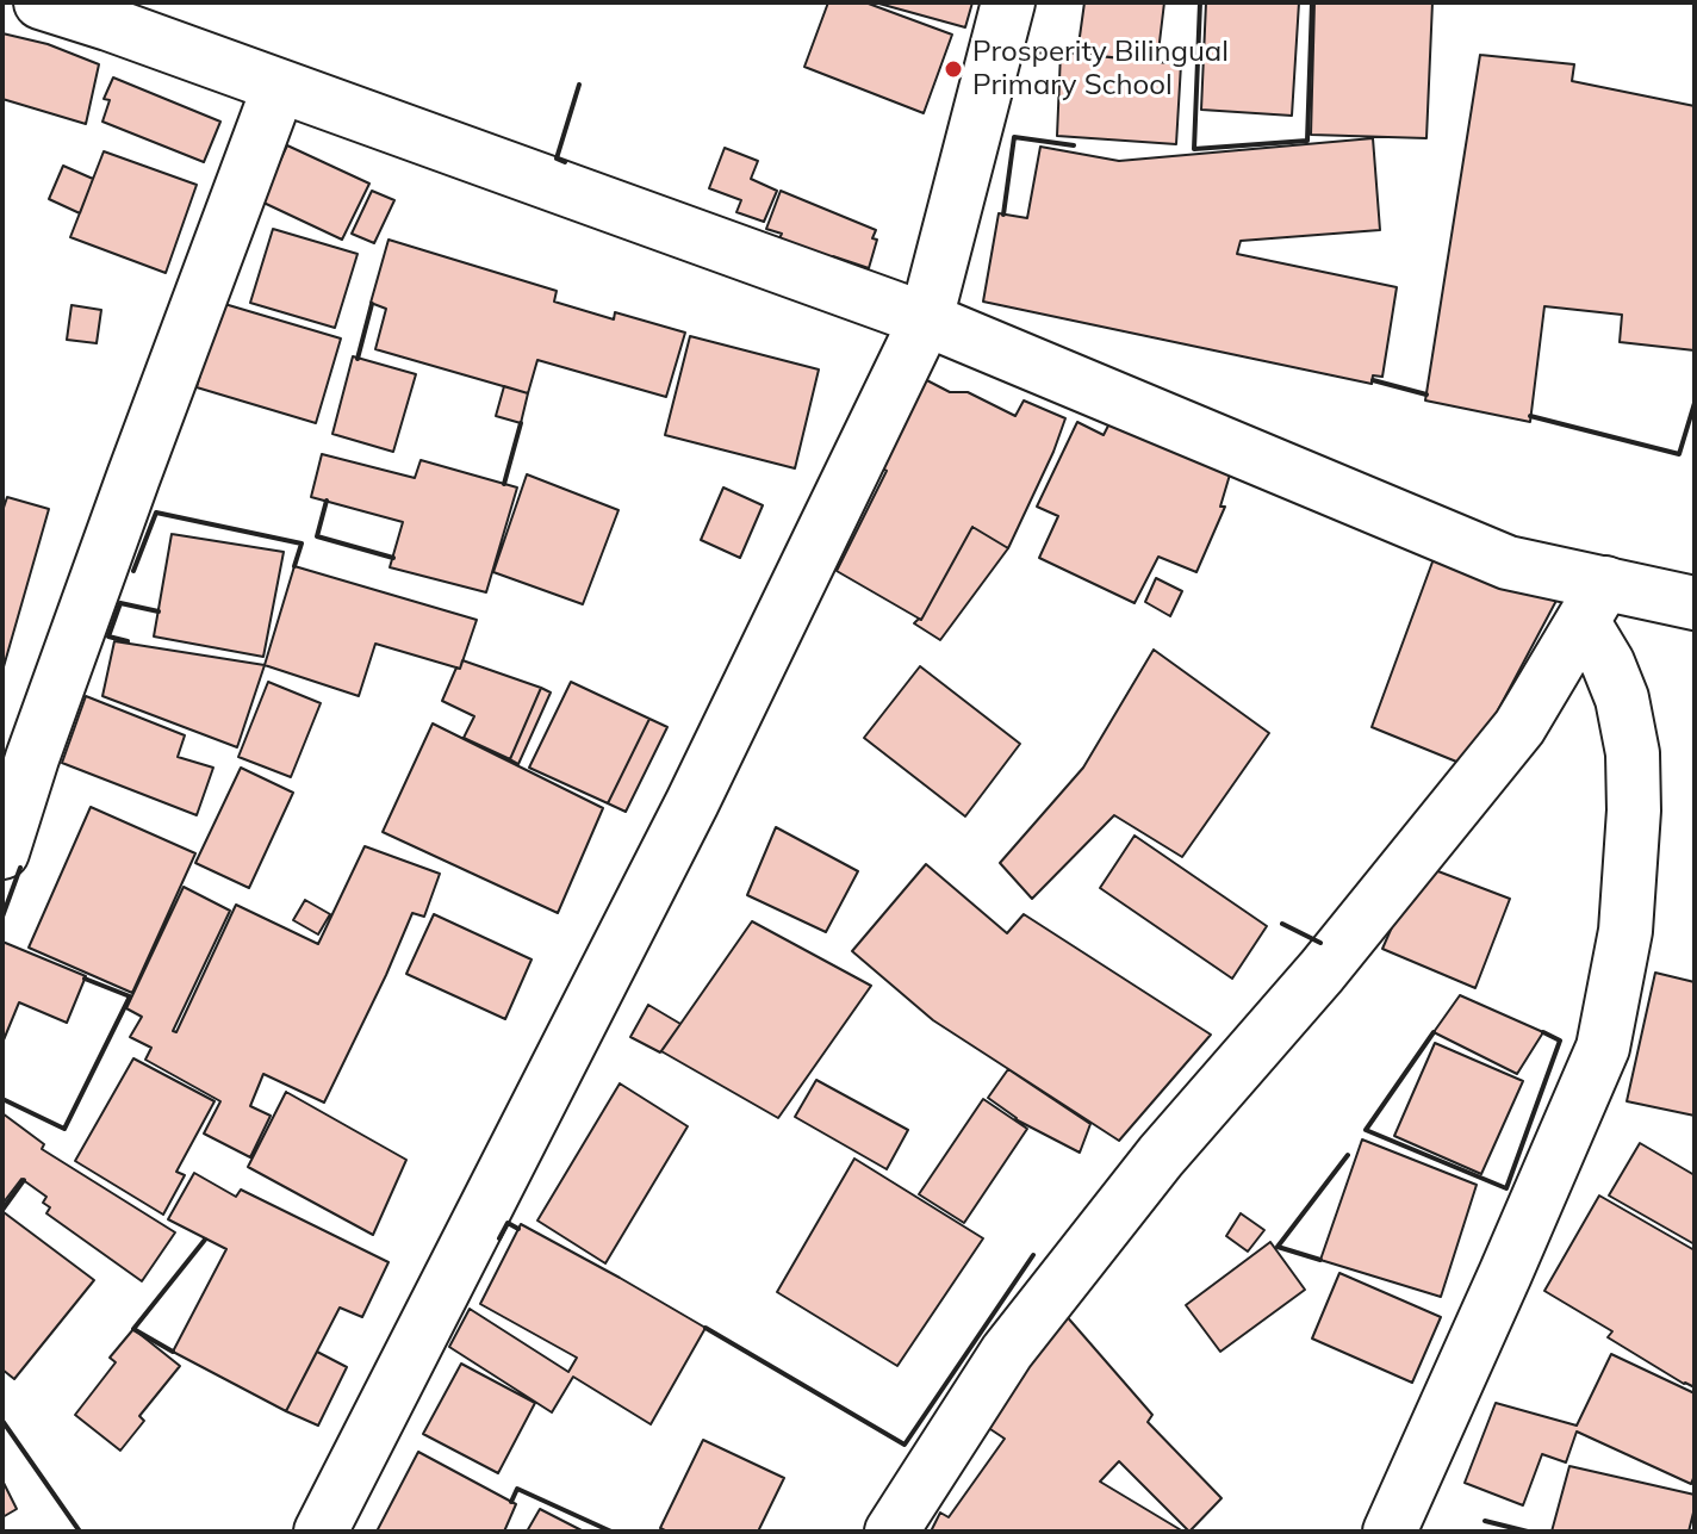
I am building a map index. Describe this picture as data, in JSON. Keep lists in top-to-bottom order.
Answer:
{
  "places": ["Prosperity Bilingual Primary School"]
}
